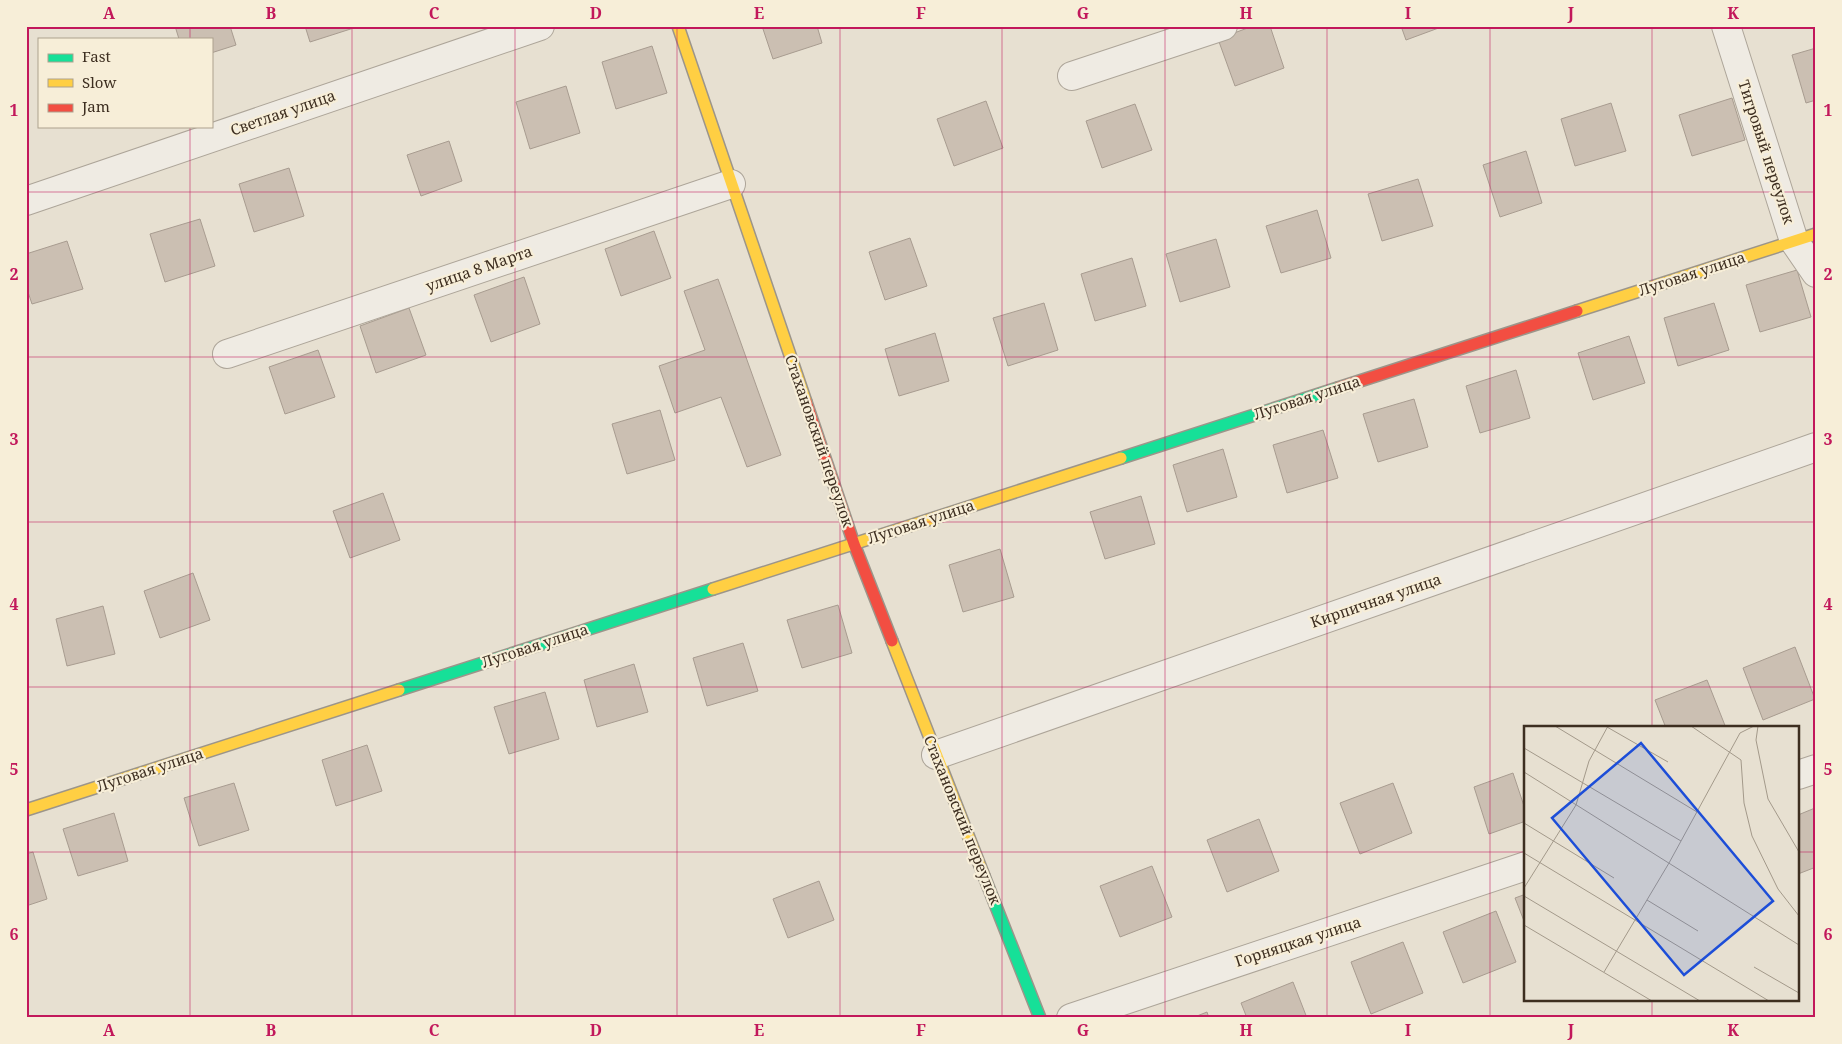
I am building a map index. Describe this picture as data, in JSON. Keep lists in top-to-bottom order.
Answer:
{
  "streets": {
    "street": [
      "Светлая улица",
      "Тигровый переулок",
      "улица 8 Марта",
      "Луговая улица",
      "Стахановский переулок",
      "Кирпичная улица",
      "Горняцкая улица"
    ]
  },
  "crossings": [
    ["Тигровый переулок", "Луговая улица"],
    ["улица 8 Марта", "Стахановский переулок"],
    ["Луговая улица", "Стахановский переулок"],
    ["Стахановский переулок", "Кирпичная улица"]
  ],
  "legend": ["Fast", "Slow", "Jam"],
  "grid": {
    "columns": [
      "A",
      "B",
      "C",
      "D",
      "E",
      "F",
      "G",
      "H",
      "I",
      "J",
      "K"
    ],
    "rows": [
      "1",
      "2",
      "3",
      "4",
      "5",
      "6"
    ]
  }
}
